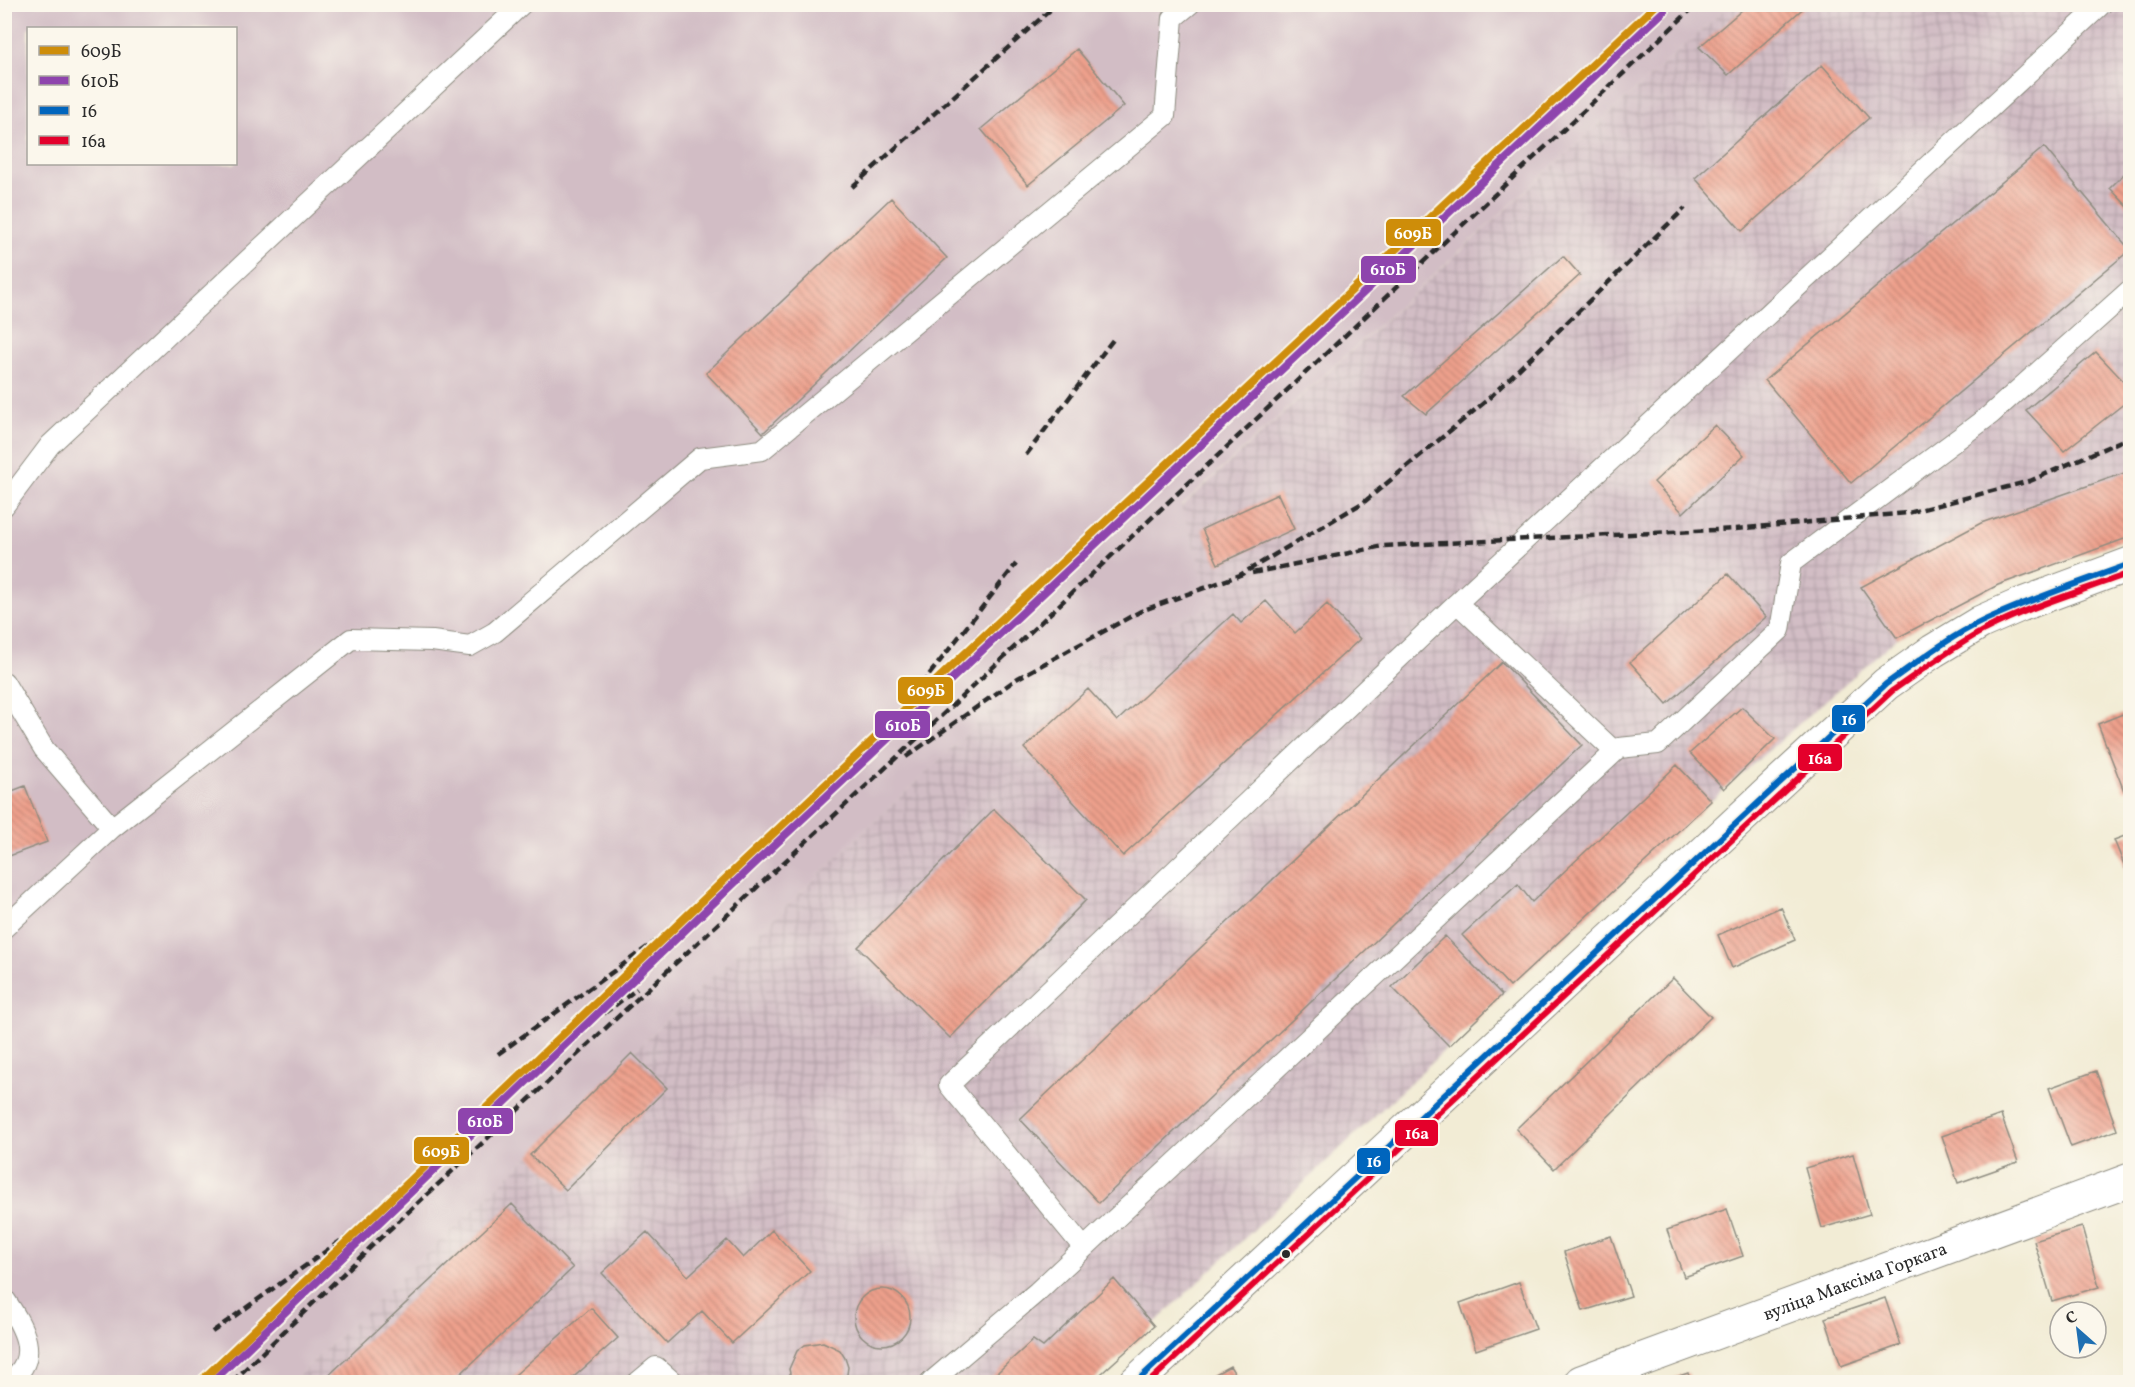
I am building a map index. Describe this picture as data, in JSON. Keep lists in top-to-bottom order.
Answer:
{
  "streets": {
    "main road": ["вуліца Максіма Горкага"]
  },
  "lines": [
    "transit line 609Б",
    "transit line 610Б",
    "transit line 16",
    "transit line 16а"
  ],
  "legend": [
    "609Б",
    "610Б",
    "16",
    "16а"
  ],
  "north": "top left"
}
